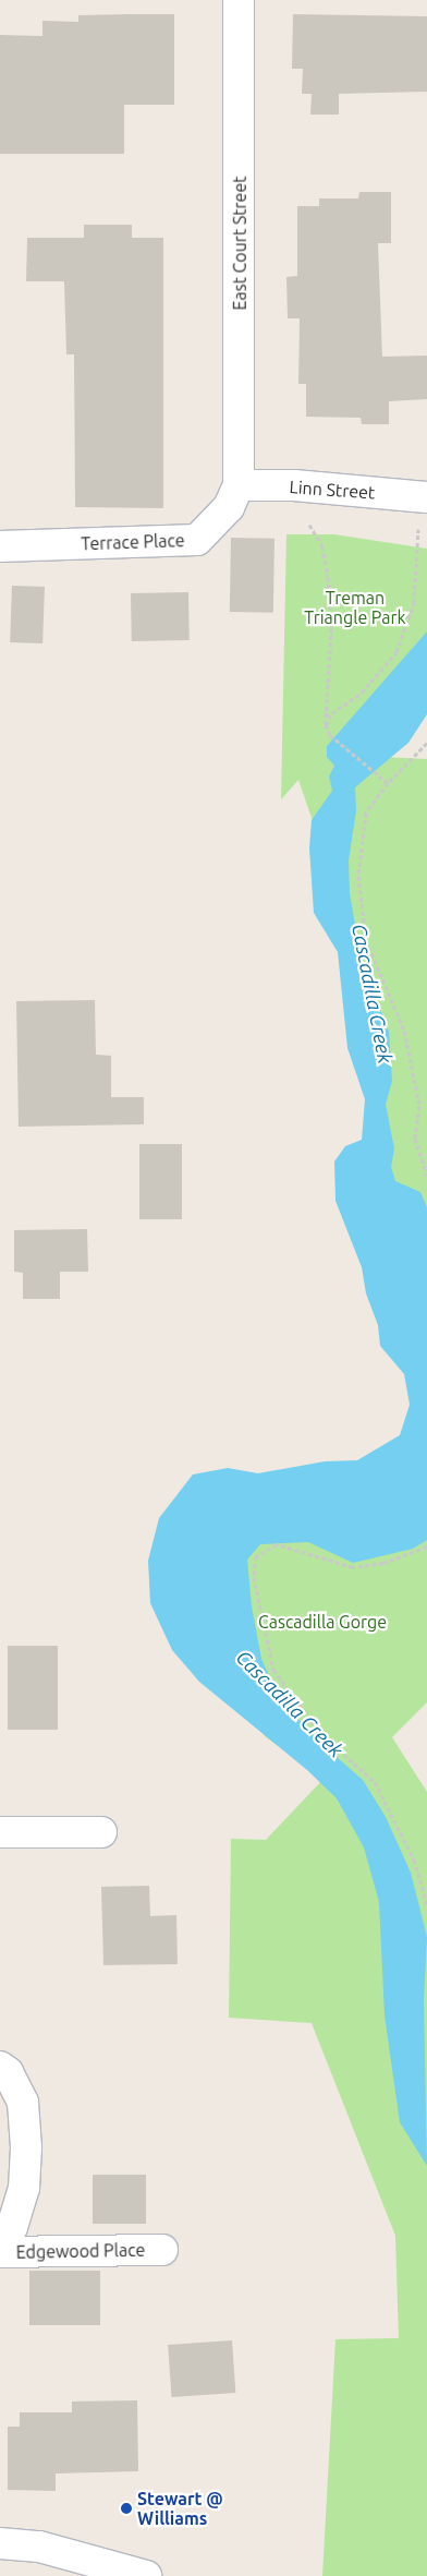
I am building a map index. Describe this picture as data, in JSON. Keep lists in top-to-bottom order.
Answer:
{
  "streets": {
    "street": [
      "East Court Street",
      "Linn Street",
      "Terrace Place",
      "Edgewood Place"
    ]
  },
  "crossings": [
    ["East Court Street", "Linn Street"],
    ["East Court Street", "Terrace Place"],
    ["Linn Street", "Terrace Place"]
  ],
  "water": ["Cascadilla Creek"],
  "parks": ["Treman Triangle Park", "Cascadilla Gorge"],
  "places": ["Stewart @ Williams"]
}
